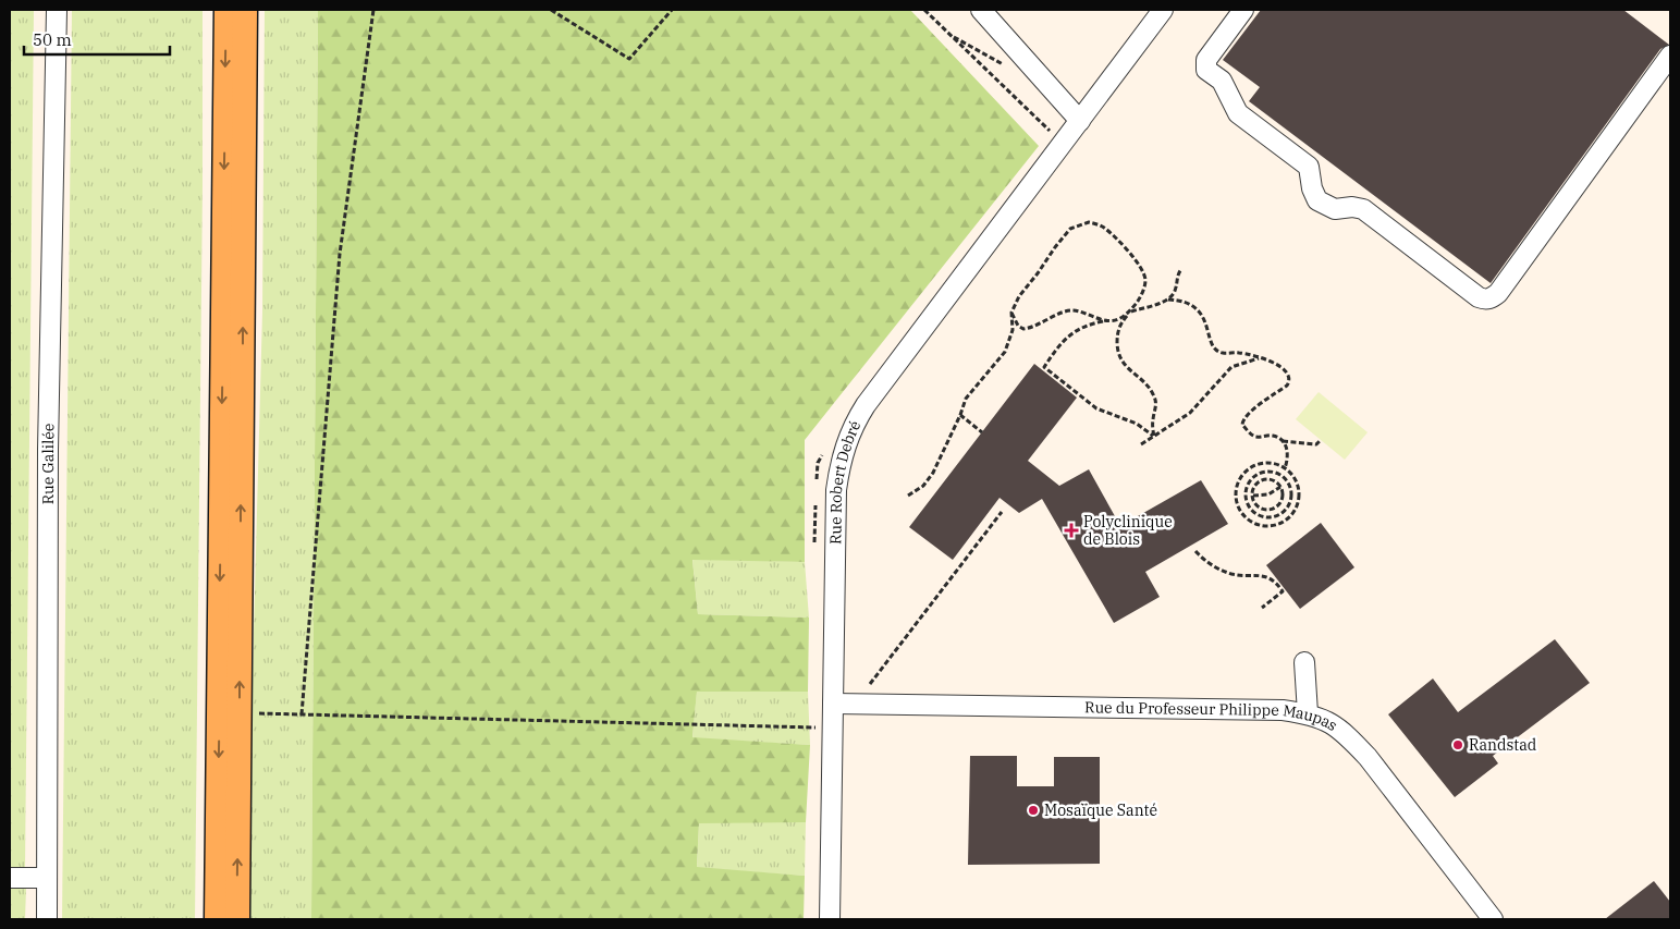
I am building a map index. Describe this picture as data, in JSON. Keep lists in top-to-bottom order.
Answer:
{
  "streets": {
    "street": ["Rue Galilée", "Rue Robert Debré", "Rue du Professeur Philippe Maupas"]
  },
  "crossings": [
    ["Rue Robert Debré", "Rue du Professeur Philippe Maupas"]
  ],
  "places": {
    "health": ["Polyclinique de Blois"],
    "other": ["Randstad", "Mosaïque Santé"]
  },
  "scale_bar": "50 m"
}
